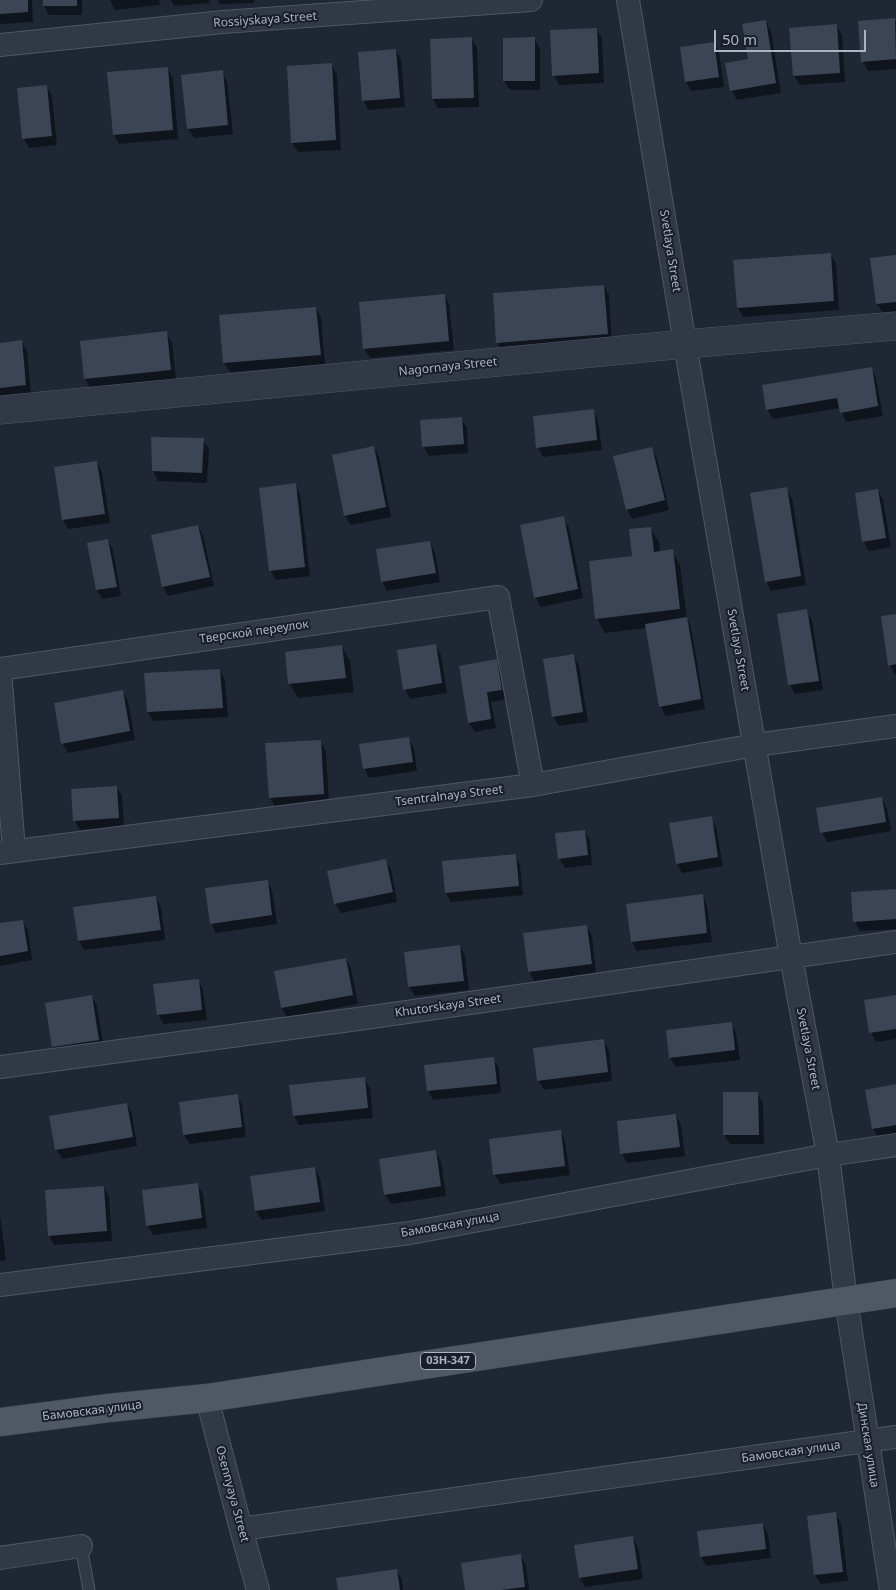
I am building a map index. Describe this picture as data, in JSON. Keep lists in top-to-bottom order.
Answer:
{
  "streets": {
    "main road": ["Бамовская улица", "03Н-347"],
    "street": [
      "Rossiyskaya Street",
      "Svetlaya Street",
      "Nagornaya Street",
      "Тверской переулок",
      "Tsentralnaya Street",
      "Khutorskaya Street",
      "Динская улица",
      "Osennyaya Street"
    ]
  },
  "crossings": [
    ["Svetlaya Street", "Nagornaya Street"],
    ["Svetlaya Street", "Tsentralnaya Street"],
    ["Svetlaya Street", "Khutorskaya Street"],
    ["Svetlaya Street", "Бамовская улица"],
    ["Svetlaya Street", "Динская улица"],
    ["Тверской переулок", "Tsentralnaya Street"],
    ["Бамовская улица", "Динская улица"],
    ["Бамовская улица", "Osennyaya Street"]
  ],
  "scale_bar": "50 m"
}
